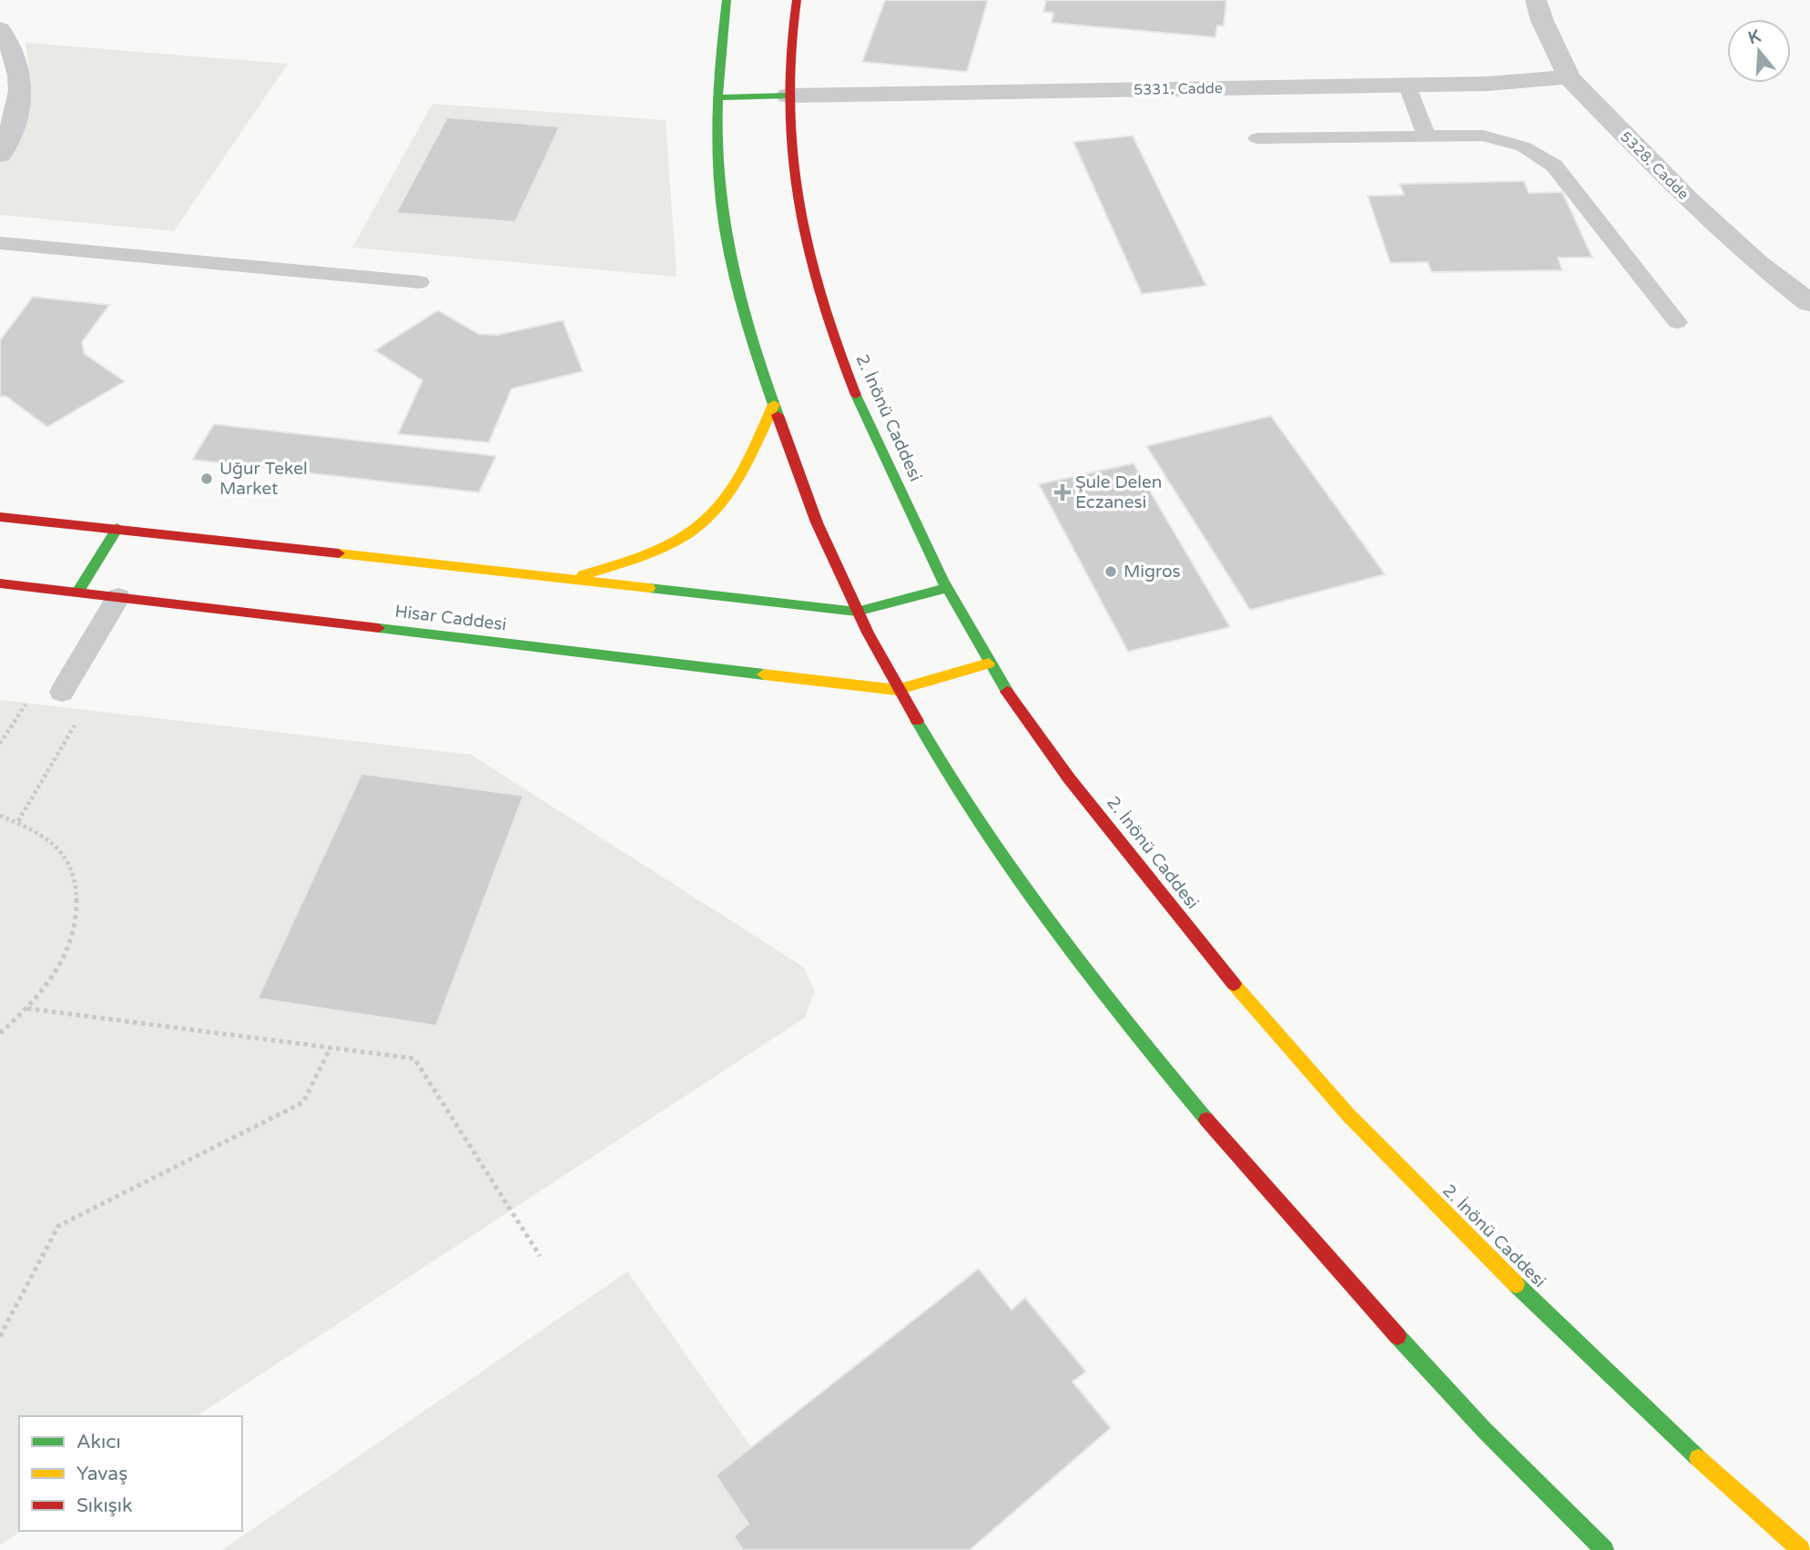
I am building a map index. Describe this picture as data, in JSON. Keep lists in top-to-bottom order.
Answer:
{
  "streets": {
    "main road": ["2. İnönü Caddesi", "Hisar Caddesi"],
    "street": ["5331. Cadde", "5328. Cadde"]
  },
  "crossings": [
    ["5331. Cadde", "5328. Cadde"],
    ["5331. Cadde", "2. İnönü Caddesi"]
  ],
  "places": {
    "other": ["Uğur Tekel Market", "Migros"],
    "health": ["Şule Delen Eczanesi"]
  },
  "legend": ["Akıcı", "Yavaş", "Sıkışık"],
  "north": "top"
}
